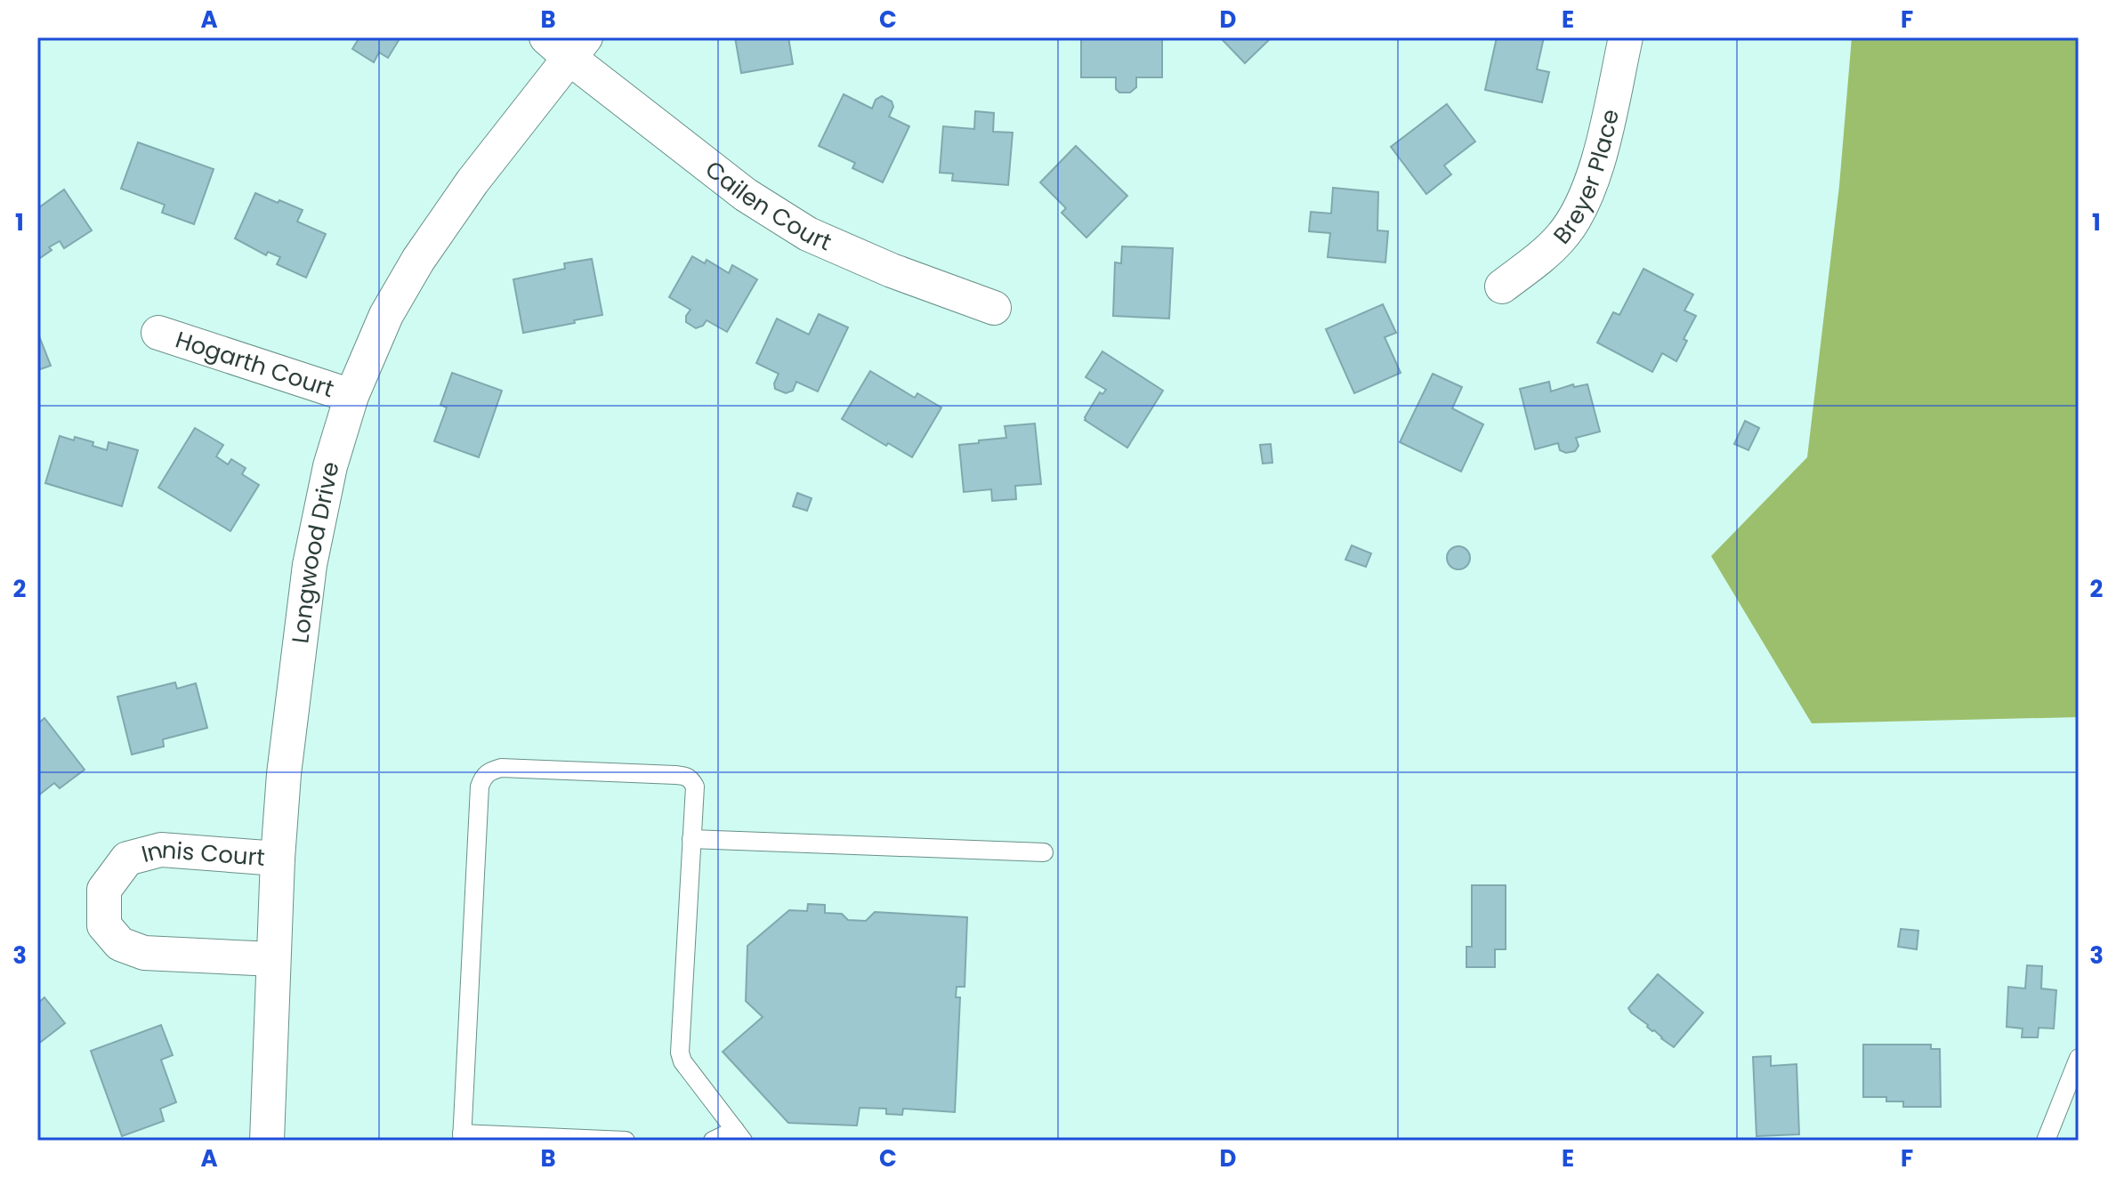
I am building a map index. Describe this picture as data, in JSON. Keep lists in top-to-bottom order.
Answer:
{
  "streets": {
    "street": [
      "Breyer Place",
      "Cailen Court",
      "Hogarth Court",
      "Longwood Drive",
      "Innis Court"
    ]
  },
  "crossings": [
    ["Cailen Court", "Longwood Drive"],
    ["Hogarth Court", "Longwood Drive"],
    ["Longwood Drive", "Innis Court"]
  ],
  "grid": {
    "columns": [
      "A",
      "B",
      "C",
      "D",
      "E",
      "F"
    ],
    "rows": ["1", "2", "3"]
  }
}
